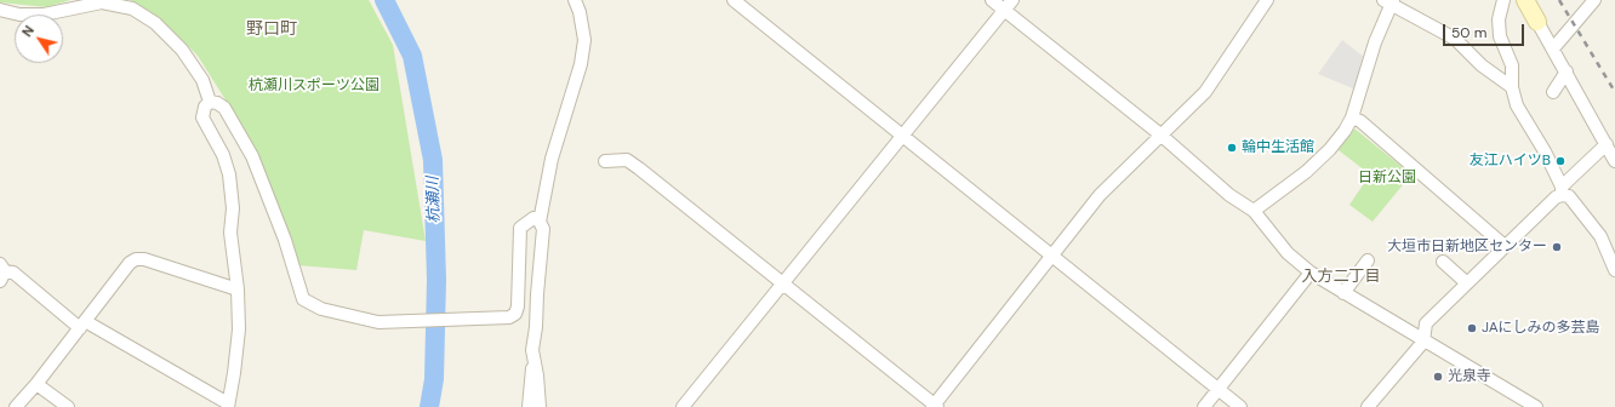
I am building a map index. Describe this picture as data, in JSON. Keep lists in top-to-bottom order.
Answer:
{
  "districts": ["野口町", "入方二丁目"],
  "water": ["杭瀬川"],
  "parks": ["杭瀬川スポーツ公園", "日新公園"],
  "places": [
    "輪中生活館",
    "友江ハイツB",
    "大垣市日新地区センター",
    "JAにしみの多芸島",
    "光泉寺"
  ],
  "scale_bar": "50 m",
  "north": "top left"
}
